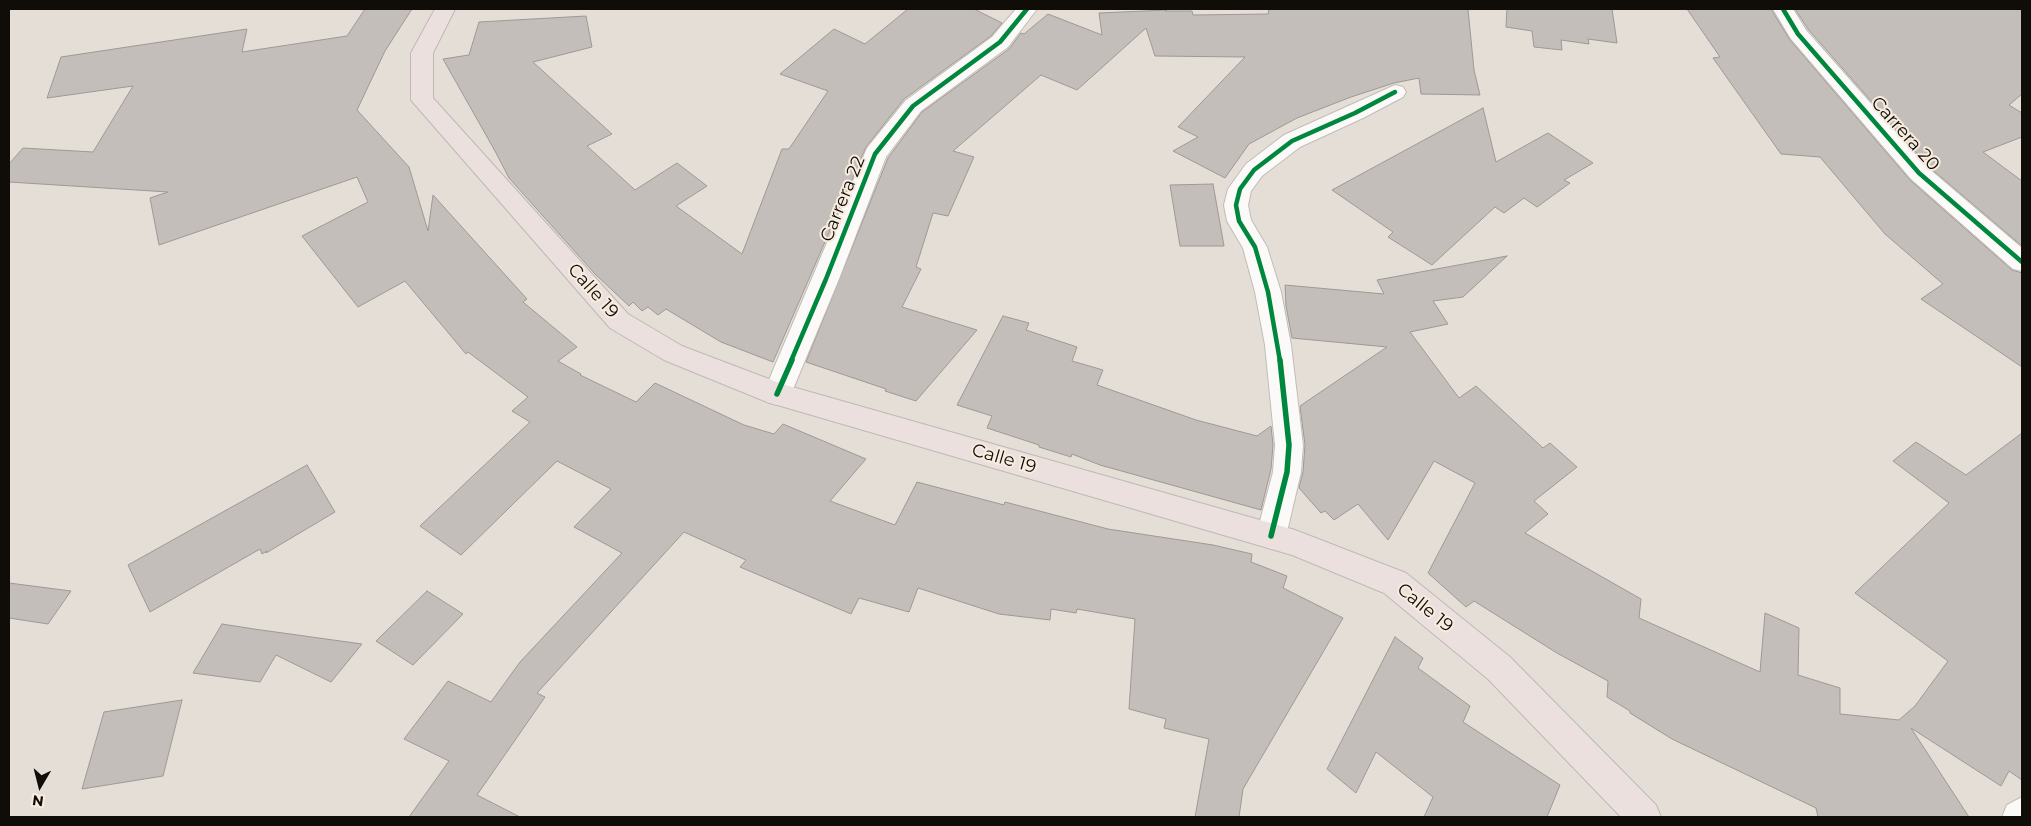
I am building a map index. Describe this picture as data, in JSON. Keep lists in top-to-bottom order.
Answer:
{
  "streets": {
    "main road": ["Calle 19"],
    "street": ["Carrera 20", "Carrera 22"]
  },
  "crossings": [
    ["Carrera 22", "Calle 19"]
  ],
  "north": "bottom"
}
